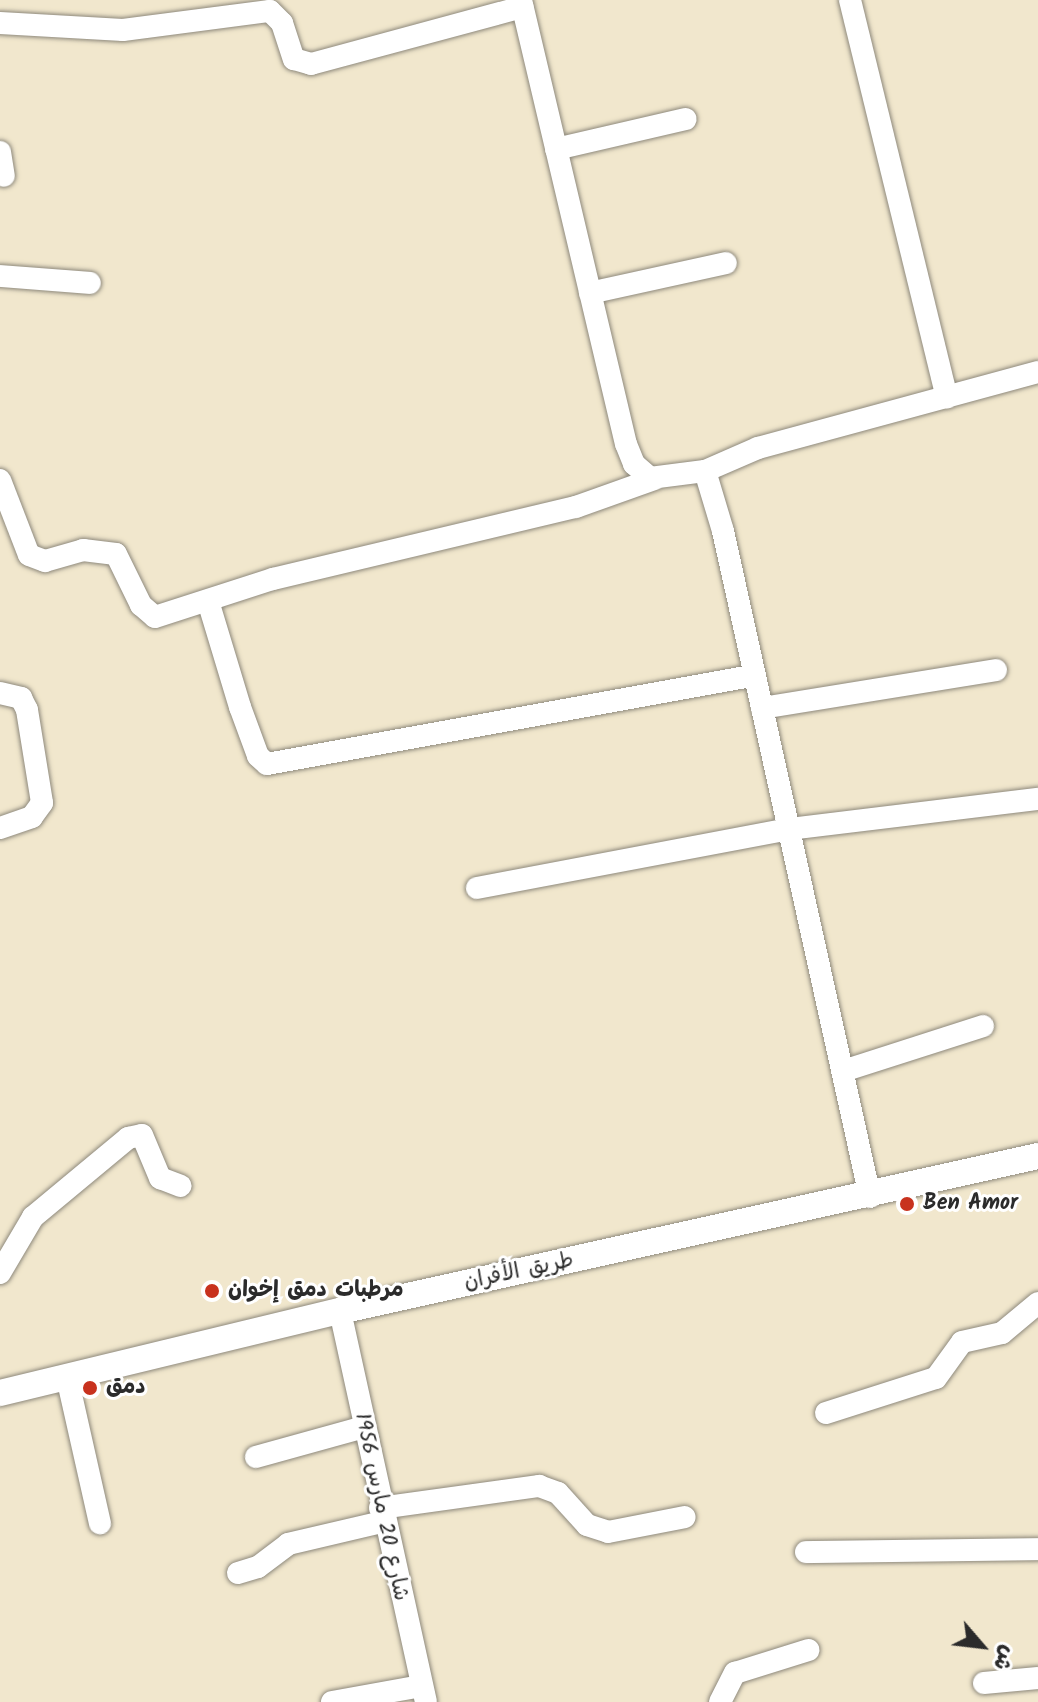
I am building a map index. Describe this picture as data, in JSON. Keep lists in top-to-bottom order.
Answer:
{
  "streets": {
    "main road": ["طريق الأفران"],
    "street": ["شارع 20 مارس 1956"]
  },
  "crossings": [
    ["طريق الأفران", "شارع 20 مارس 1956"]
  ],
  "places": ["Ben Amor", "مرطبات دمق إخوان", "دمق"],
  "north": "bottom right"
}
